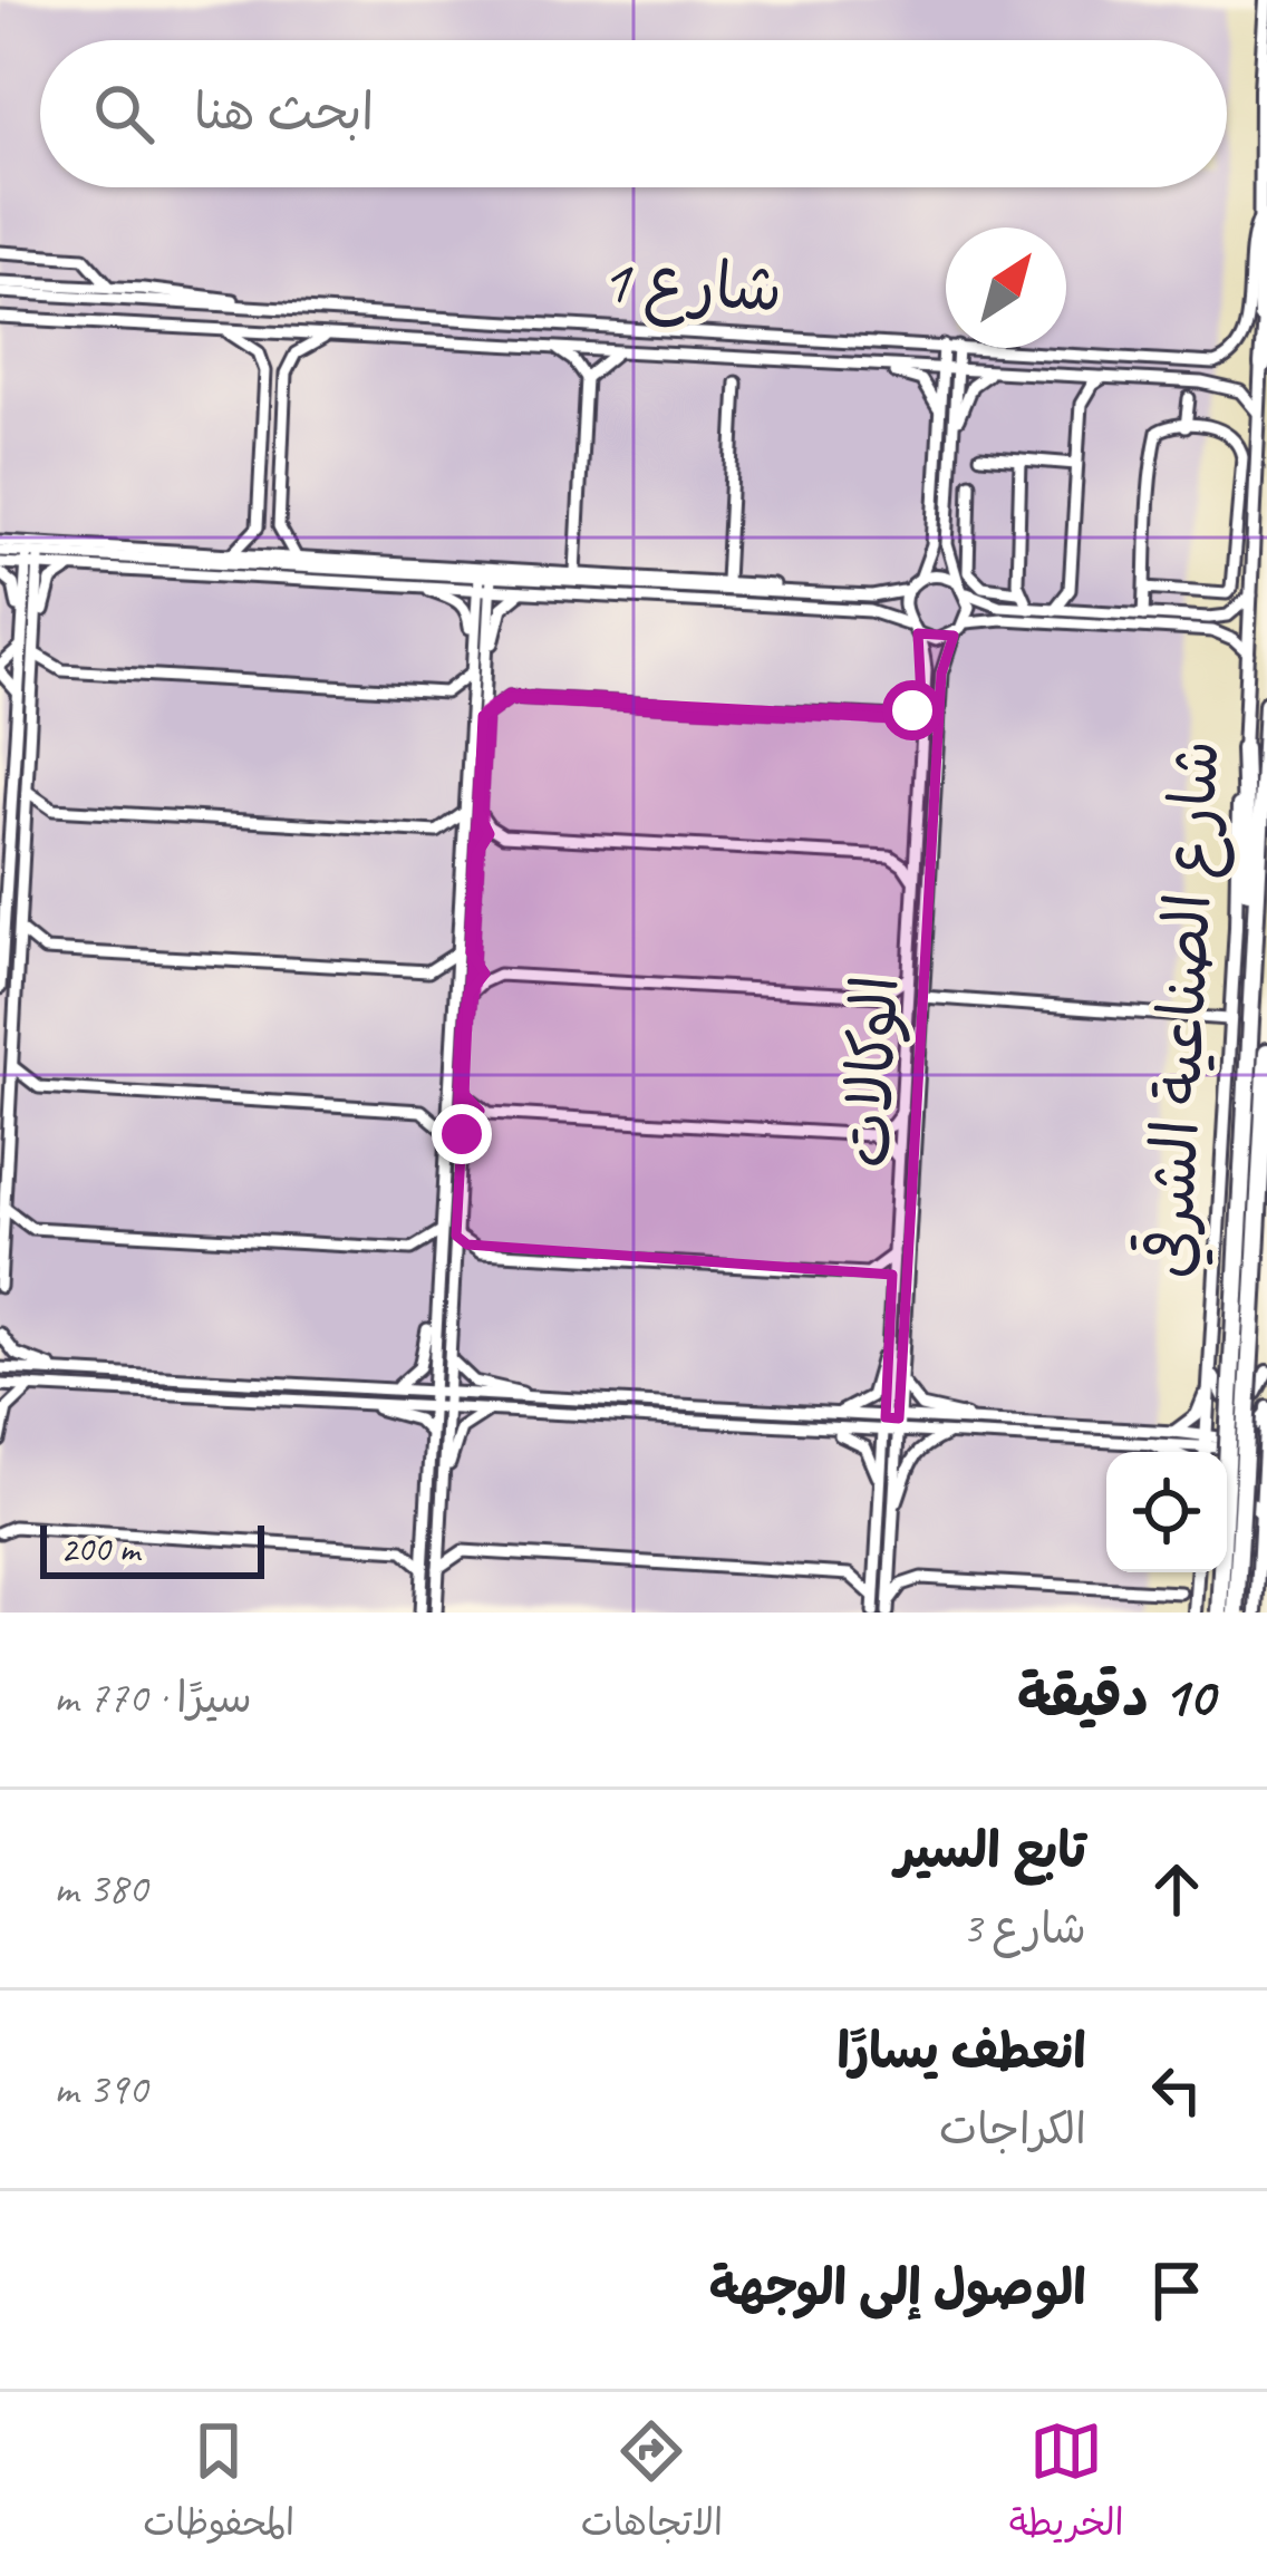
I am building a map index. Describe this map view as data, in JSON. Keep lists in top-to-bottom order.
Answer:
{
  "streets": {
    "main road": ["شارع الصناعية الشرقي"],
    "street": ["شارع 1", "الوكالات"]
  },
  "crossings": [
    ["شارع 1", "شارع الصناعية الشرقي"]
  ],
  "scale_bar": "200 m",
  "north": "top right",
  "page": {
    "search": "ابحث هنا",
    "scale": "200 m",
    "heading": ["10 دقيقة", "سيرًا · 770 m"],
    "list": [
      ["تابع السير", "شارع 3", "380 m"],
      ["انعطف يسارًا", "الكراجات", "390 m"],
      "الوصول إلى الوجهة"
    ],
    "nav": ["الخريطة", "الاتجاهات", "المحفوظات"]
  }
}
